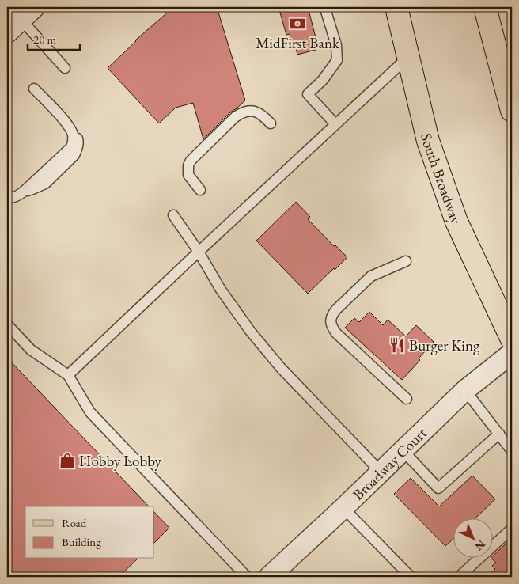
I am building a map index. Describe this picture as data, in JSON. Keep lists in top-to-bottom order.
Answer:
{
  "streets": {
    "main road": ["South Broadway"],
    "street": ["Broadway Court"]
  },
  "places": {
    "bank": ["MidFirst Bank"],
    "restaurant": ["Burger King"],
    "shop": ["Hobby Lobby"]
  },
  "legend": ["Road", "Building"],
  "scale_bar": "20 m",
  "north": "bottom right"
}
